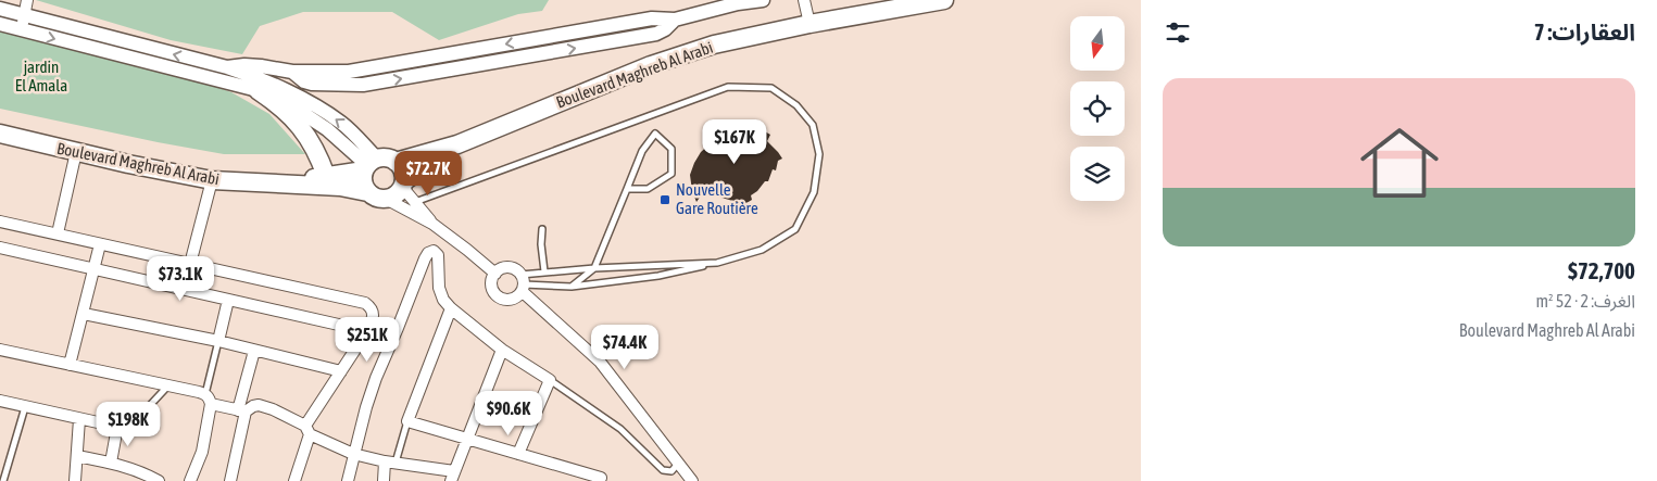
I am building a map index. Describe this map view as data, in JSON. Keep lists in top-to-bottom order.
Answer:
{
  "streets": {
    "main road": ["Boulevard Maghreb Al Arabi"]
  },
  "parks": ["jardin El Amala"],
  "places": {
    "transit": ["Nouvelle Gare Routière"]
  },
  "north": "bottom",
  "page": {
    "heading": "العقارات: 7",
    "list": [
      {
        "name": "$72,700",
        "note": "الغرف: 2 · 52 m² · Boulevard Maghreb Al Arabi"
      }
    ],
    "price": [
      "$167K",
      "$72.7K",
      "$73.1K",
      "$251K",
      "$74.4K",
      "$90.6K",
      "$198K"
    ]
  }
}
